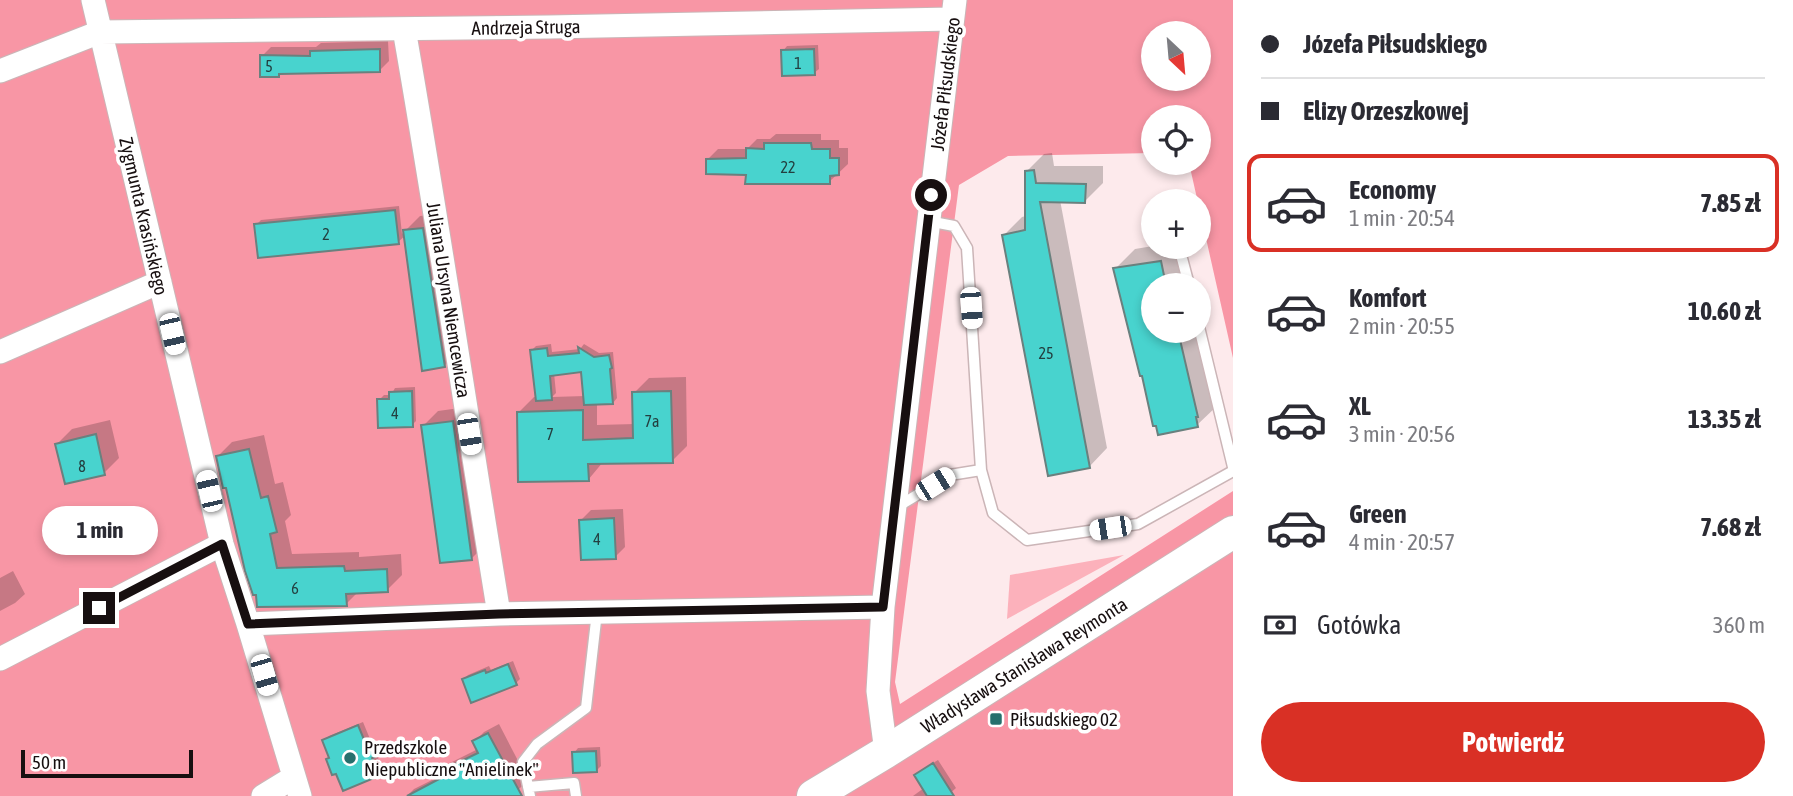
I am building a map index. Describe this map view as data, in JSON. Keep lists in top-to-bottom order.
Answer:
{
  "streets": {
    "street": [
      "Andrzeja Struga",
      "Józefa Piłsudskiego",
      "Zygmunta Krasińskiego",
      "Juliana Ursyna Niemcewicza",
      "Władysława Stanisława Reymonta"
    ]
  },
  "crossings": [
    ["Andrzeja Struga", "Józefa Piłsudskiego"],
    ["Andrzeja Struga", "Zygmunta Krasińskiego"],
    ["Andrzeja Struga", "Juliana Ursyna Niemcewicza"],
    ["Józefa Piłsudskiego", "Władysława Stanisława Reymonta"]
  ],
  "places": {
    "transit": ["Piłsudskiego 02"],
    "other": ["Przedszkole Niepubliczne \"Anielinek\""]
  },
  "house_numbers": [
    "1",
    "5",
    "22",
    "2",
    "25",
    "4",
    "7a",
    "7",
    "8",
    "4",
    "6"
  ],
  "scale_bar": "50 m",
  "north": "bottom right",
  "page": {
    "banner": ["Józefa Piłsudskiego", "Elizy Orzeszkowej"],
    "map_buttons": ["+", "−"],
    "list": [
      {
        "name": "Economy",
        "note": "1 min · 20:54",
        "value": "7.85 zł"
      },
      {
        "name": "Komfort",
        "note": "2 min · 20:55",
        "value": "10.60 zł"
      },
      {
        "name": "XL",
        "note": "3 min · 20:56",
        "value": "13.35 zł"
      },
      {
        "name": "Green",
        "note": "4 min · 20:57",
        "value": "7.68 zł"
      }
    ],
    "bubble": "1 min",
    "pay": ["Gotówka", "360 m"],
    "buttons": "Potwierdź",
    "scale": "50 m"
  }
}
